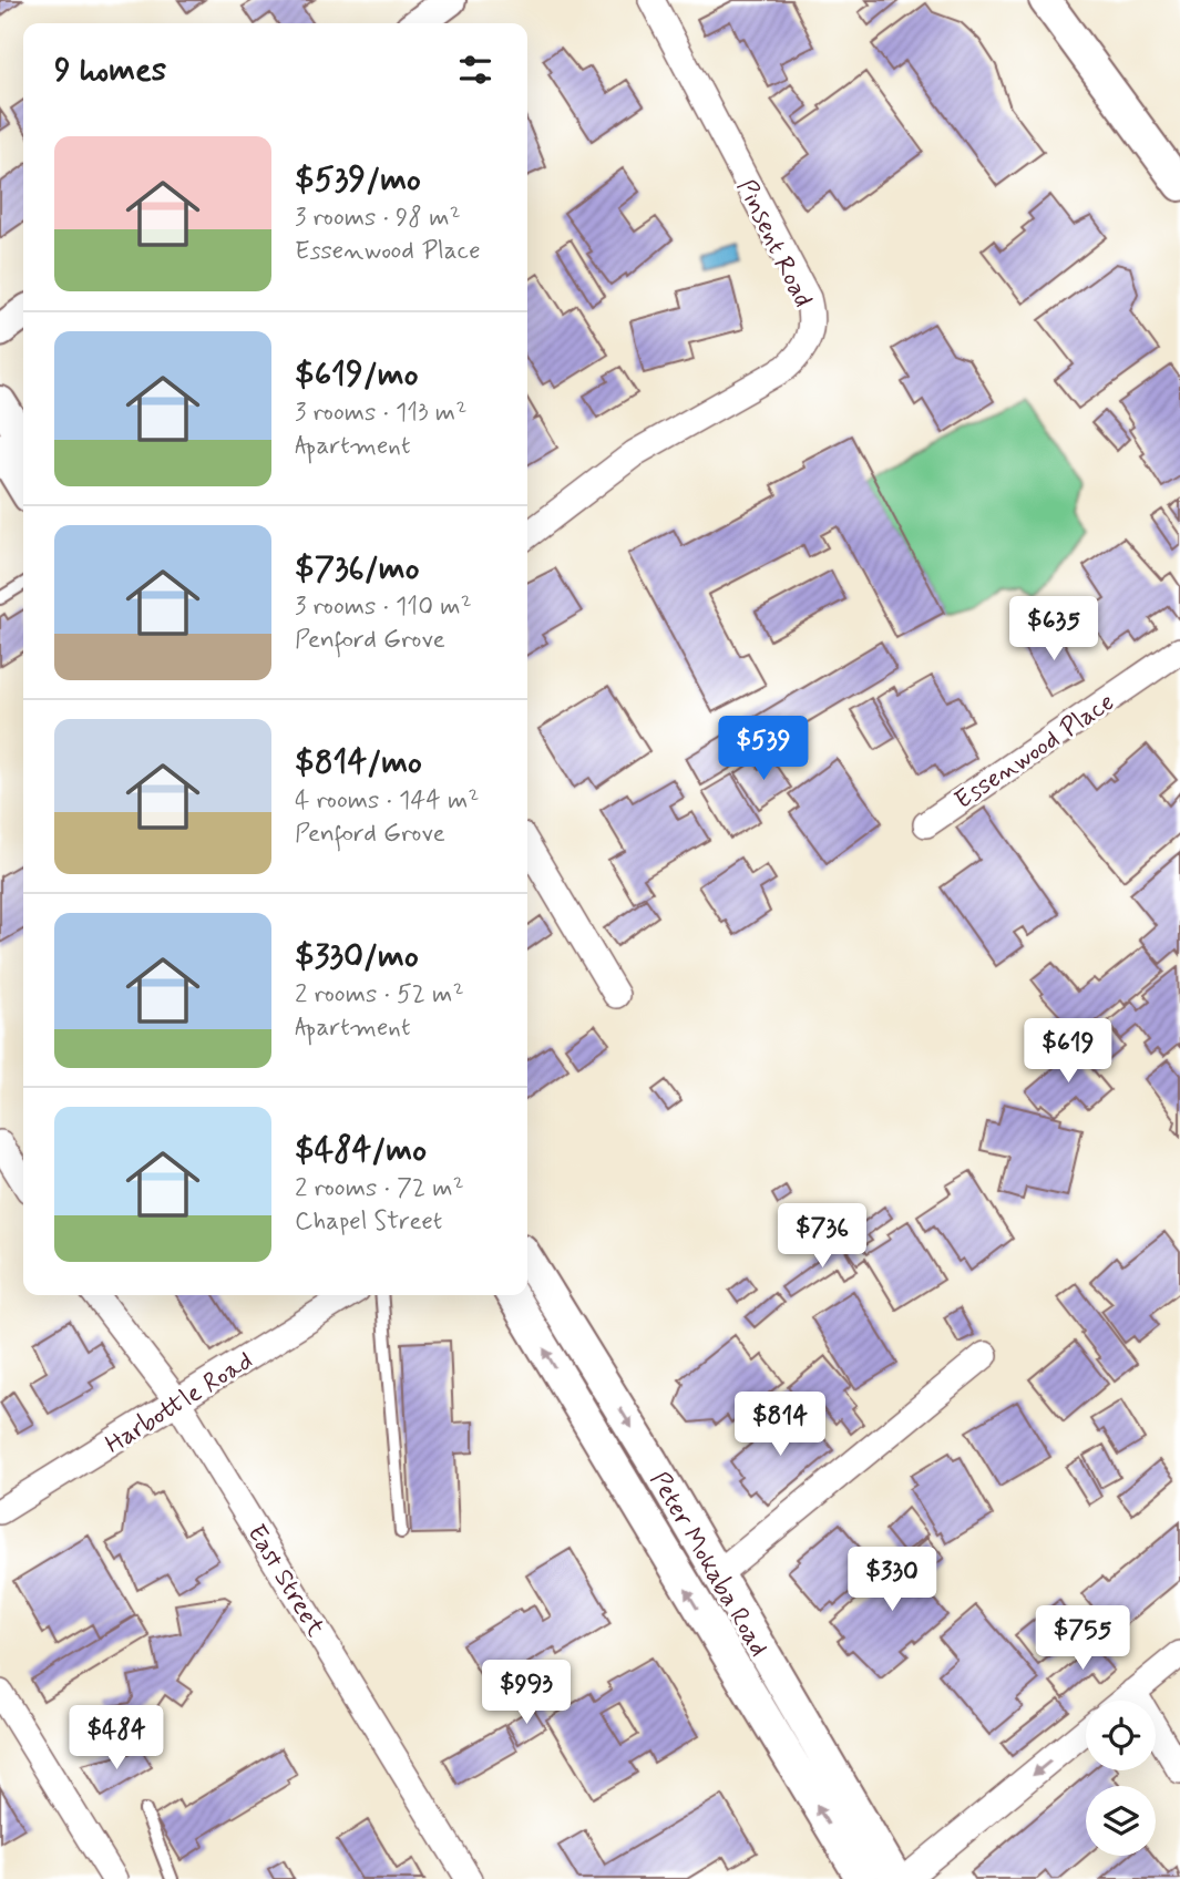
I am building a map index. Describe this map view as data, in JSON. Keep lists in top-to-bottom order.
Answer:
{
  "streets": {
    "street": [
      "Pinsent Road",
      "Essenwood Place",
      "Harbottle Road",
      "Peter Mokaba Road",
      "East Street"
    ]
  },
  "crossings": [
    ["Harbottle Road", "East Street"]
  ],
  "page": {
    "heading": "9 homes",
    "list": [
      {
        "name": "$539/mo",
        "note": "3 rooms · 98 m² · Essenwood Place"
      },
      {
        "name": "$619/mo",
        "note": "3 rooms · 113 m² · Apartment"
      },
      {
        "name": "$736/mo",
        "note": "3 rooms · 110 m² · Penford Grove"
      },
      {
        "name": "$814/mo",
        "note": "4 rooms · 144 m² · Penford Grove"
      },
      {
        "name": "$330/mo",
        "note": "2 rooms · 52 m² · Apartment"
      },
      {
        "name": "$484/mo",
        "note": "2 rooms · 72 m² · Chapel Street"
      }
    ],
    "price": [
      "$635",
      "$539",
      "$619",
      "$736",
      "$814",
      "$330",
      "$755",
      "$993",
      "$484"
    ]
  }
}
